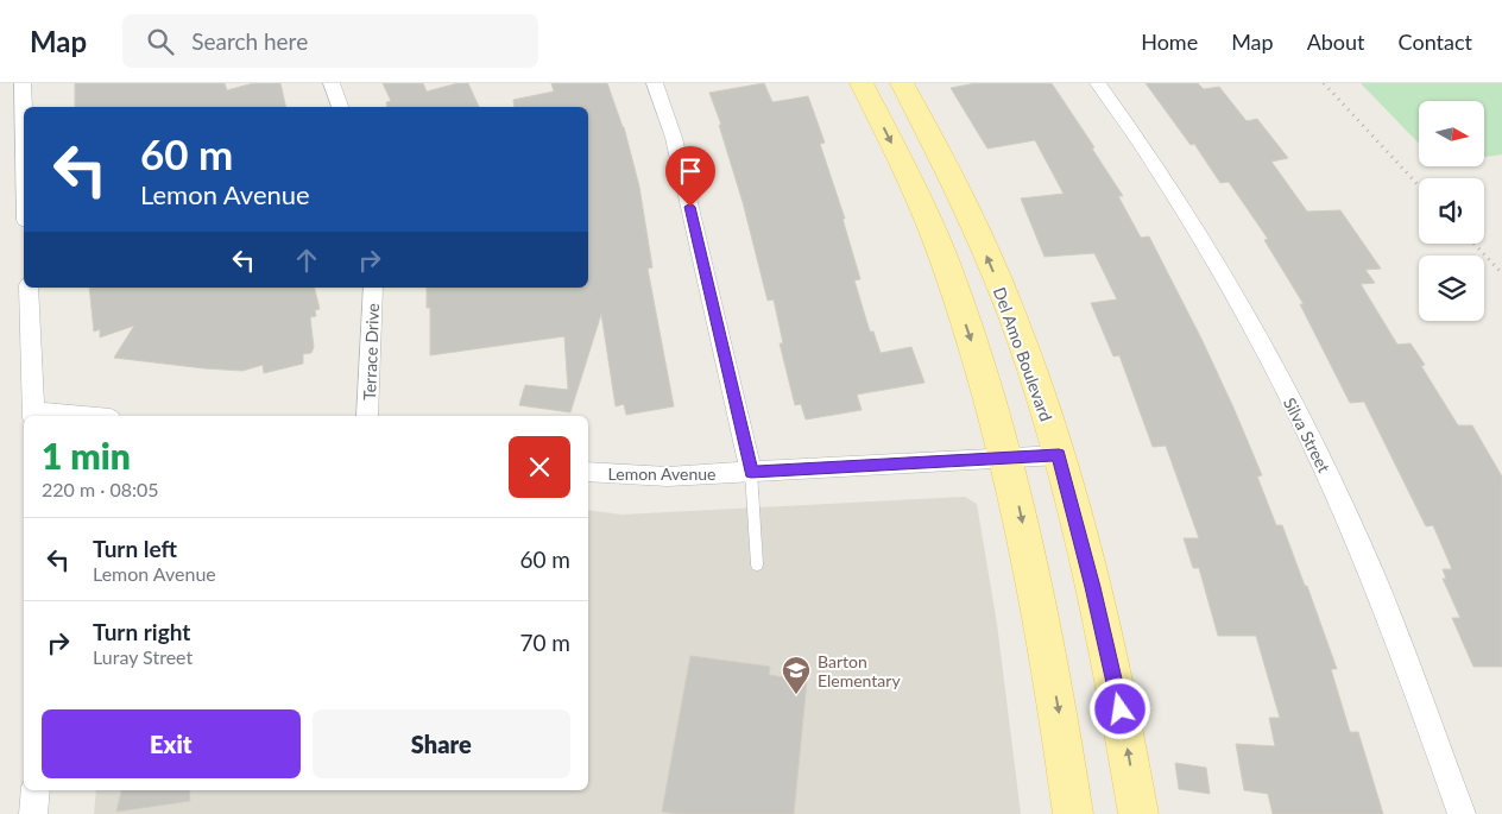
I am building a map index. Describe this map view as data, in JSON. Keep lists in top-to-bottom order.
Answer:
{
  "streets": {
    "main road": ["Del Amo Boulevard"],
    "street": ["Terrace Drive", "Silva Street", "Lemon Avenue"]
  },
  "crossings": [
    ["Del Amo Boulevard", "Lemon Avenue"]
  ],
  "places": {
    "school or university": ["Barton Elementary"]
  },
  "north": "right",
  "page": {
    "header": "Map",
    "search": "Search here",
    "nav": [
      "Home",
      "Map",
      "About",
      "Contact"
    ],
    "turn": ["60 m", "Lemon Avenue"],
    "heading": ["1 min", "220 m · 08:05"],
    "list": [
      {
        "name": "Turn left",
        "note": "Lemon Avenue",
        "value": "60 m"
      },
      {
        "name": "Turn right",
        "note": "Luray Street",
        "value": "70 m"
      }
    ],
    "buttons": ["Exit", "Share"]
  }
}
